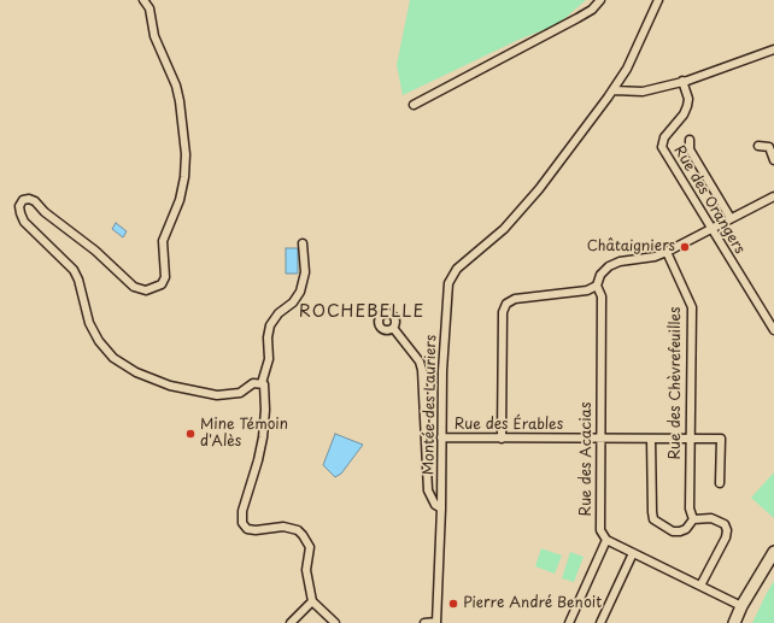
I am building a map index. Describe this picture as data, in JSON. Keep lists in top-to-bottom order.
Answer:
{
  "streets": {
    "street": [
      "Rue des Orangers",
      "Rue des Chèvrefeuilles",
      "Montée des Lauriers",
      "Rue des Érables",
      "Rue des Acacias"
    ]
  },
  "crossings": [
    ["Rue des Chèvrefeuilles", "Rue des Érables"],
    ["Montée des Lauriers", "Rue des Érables"],
    ["Rue des Érables", "Rue des Acacias"]
  ],
  "districts": ["ROCHEBELLE"],
  "places": ["Châtaigniers", "Mine Témoin d'Alès", "Pierre André Benoit"]
}
